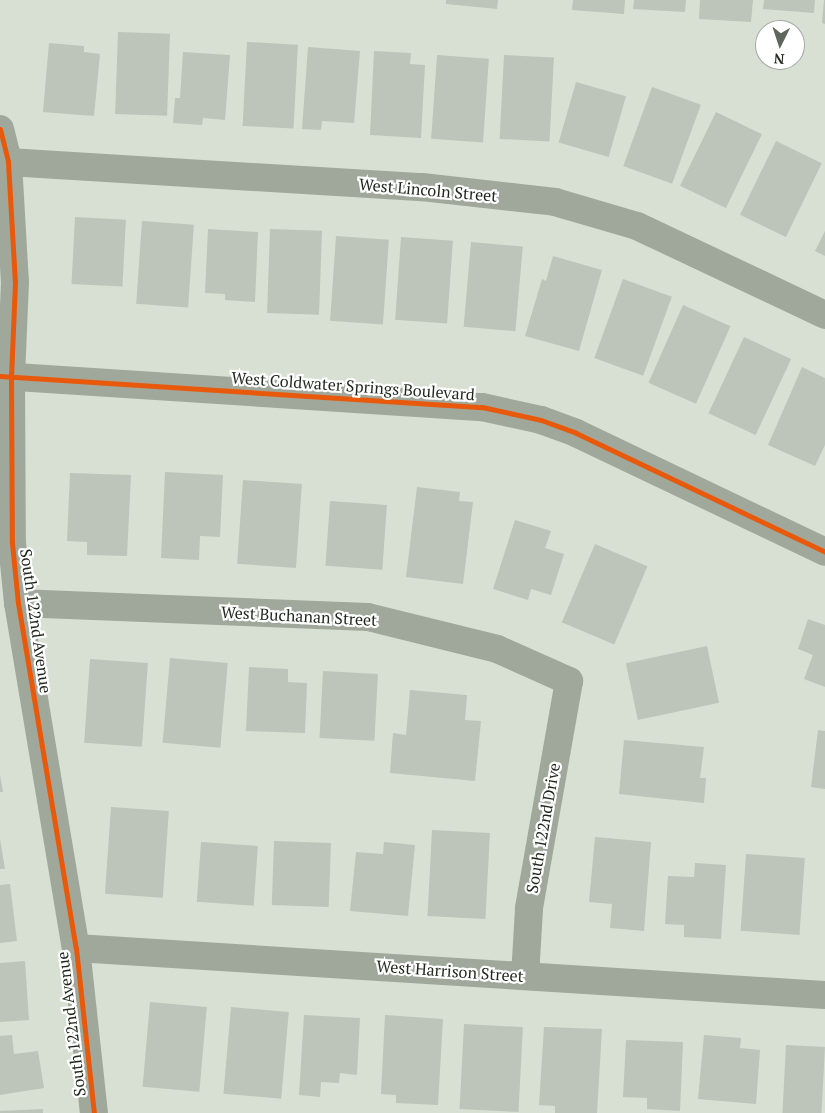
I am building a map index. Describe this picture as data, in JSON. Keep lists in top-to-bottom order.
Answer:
{
  "streets": {
    "street": [
      "West Lincoln Street",
      "West Coldwater Springs Boulevard",
      "West Buchanan Street",
      "South 122nd Avenue",
      "South 122nd Drive",
      "West Harrison Street"
    ]
  },
  "crossings": [
    ["West Lincoln Street", "South 122nd Avenue"],
    ["West Coldwater Springs Boulevard", "South 122nd Avenue"],
    ["West Buchanan Street", "South 122nd Avenue"],
    ["West Buchanan Street", "South 122nd Drive"],
    ["South 122nd Avenue", "West Harrison Street"],
    ["South 122nd Drive", "West Harrison Street"]
  ],
  "north": "bottom"
}
